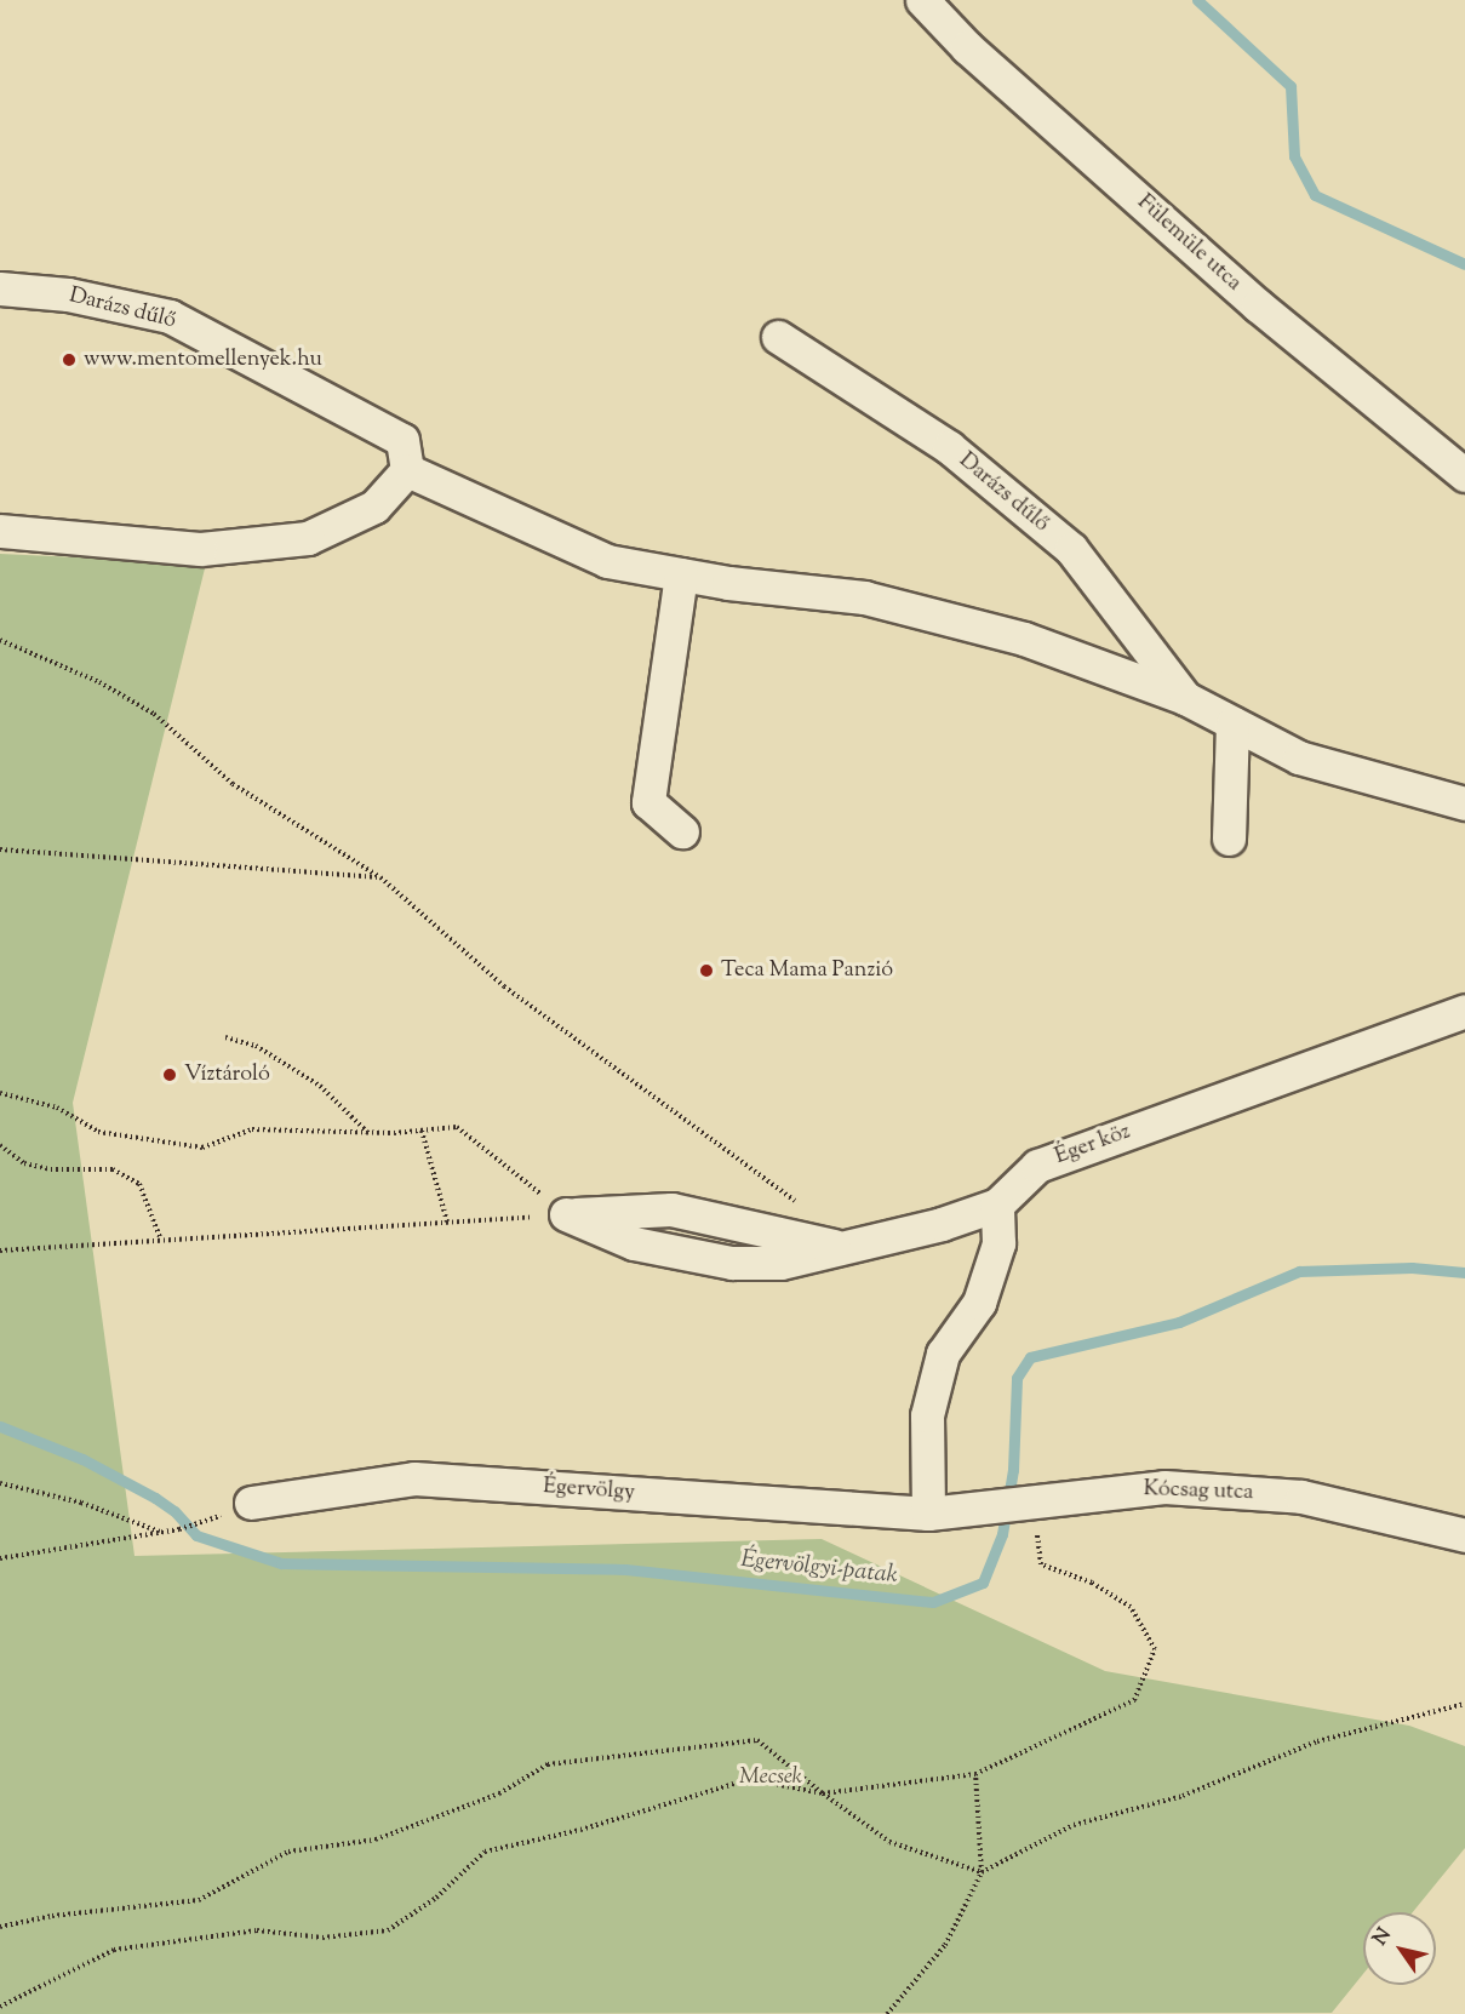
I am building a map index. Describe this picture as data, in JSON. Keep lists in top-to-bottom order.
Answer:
{
  "streets": {
    "street": [
      "Fülemüle utca",
      "Darázs dűlő",
      "Éger köz",
      "Égervölgy",
      "Kócsag utca"
    ]
  },
  "crossings": [
    ["Égervölgy", "Kócsag utca"]
  ],
  "water": ["Égervölgyi-patak"],
  "parks": ["Mecsek"],
  "places": ["www.mentomellenyek.hu", "Teca Mama Panzió", "Víztároló"],
  "north": "top left"
}
